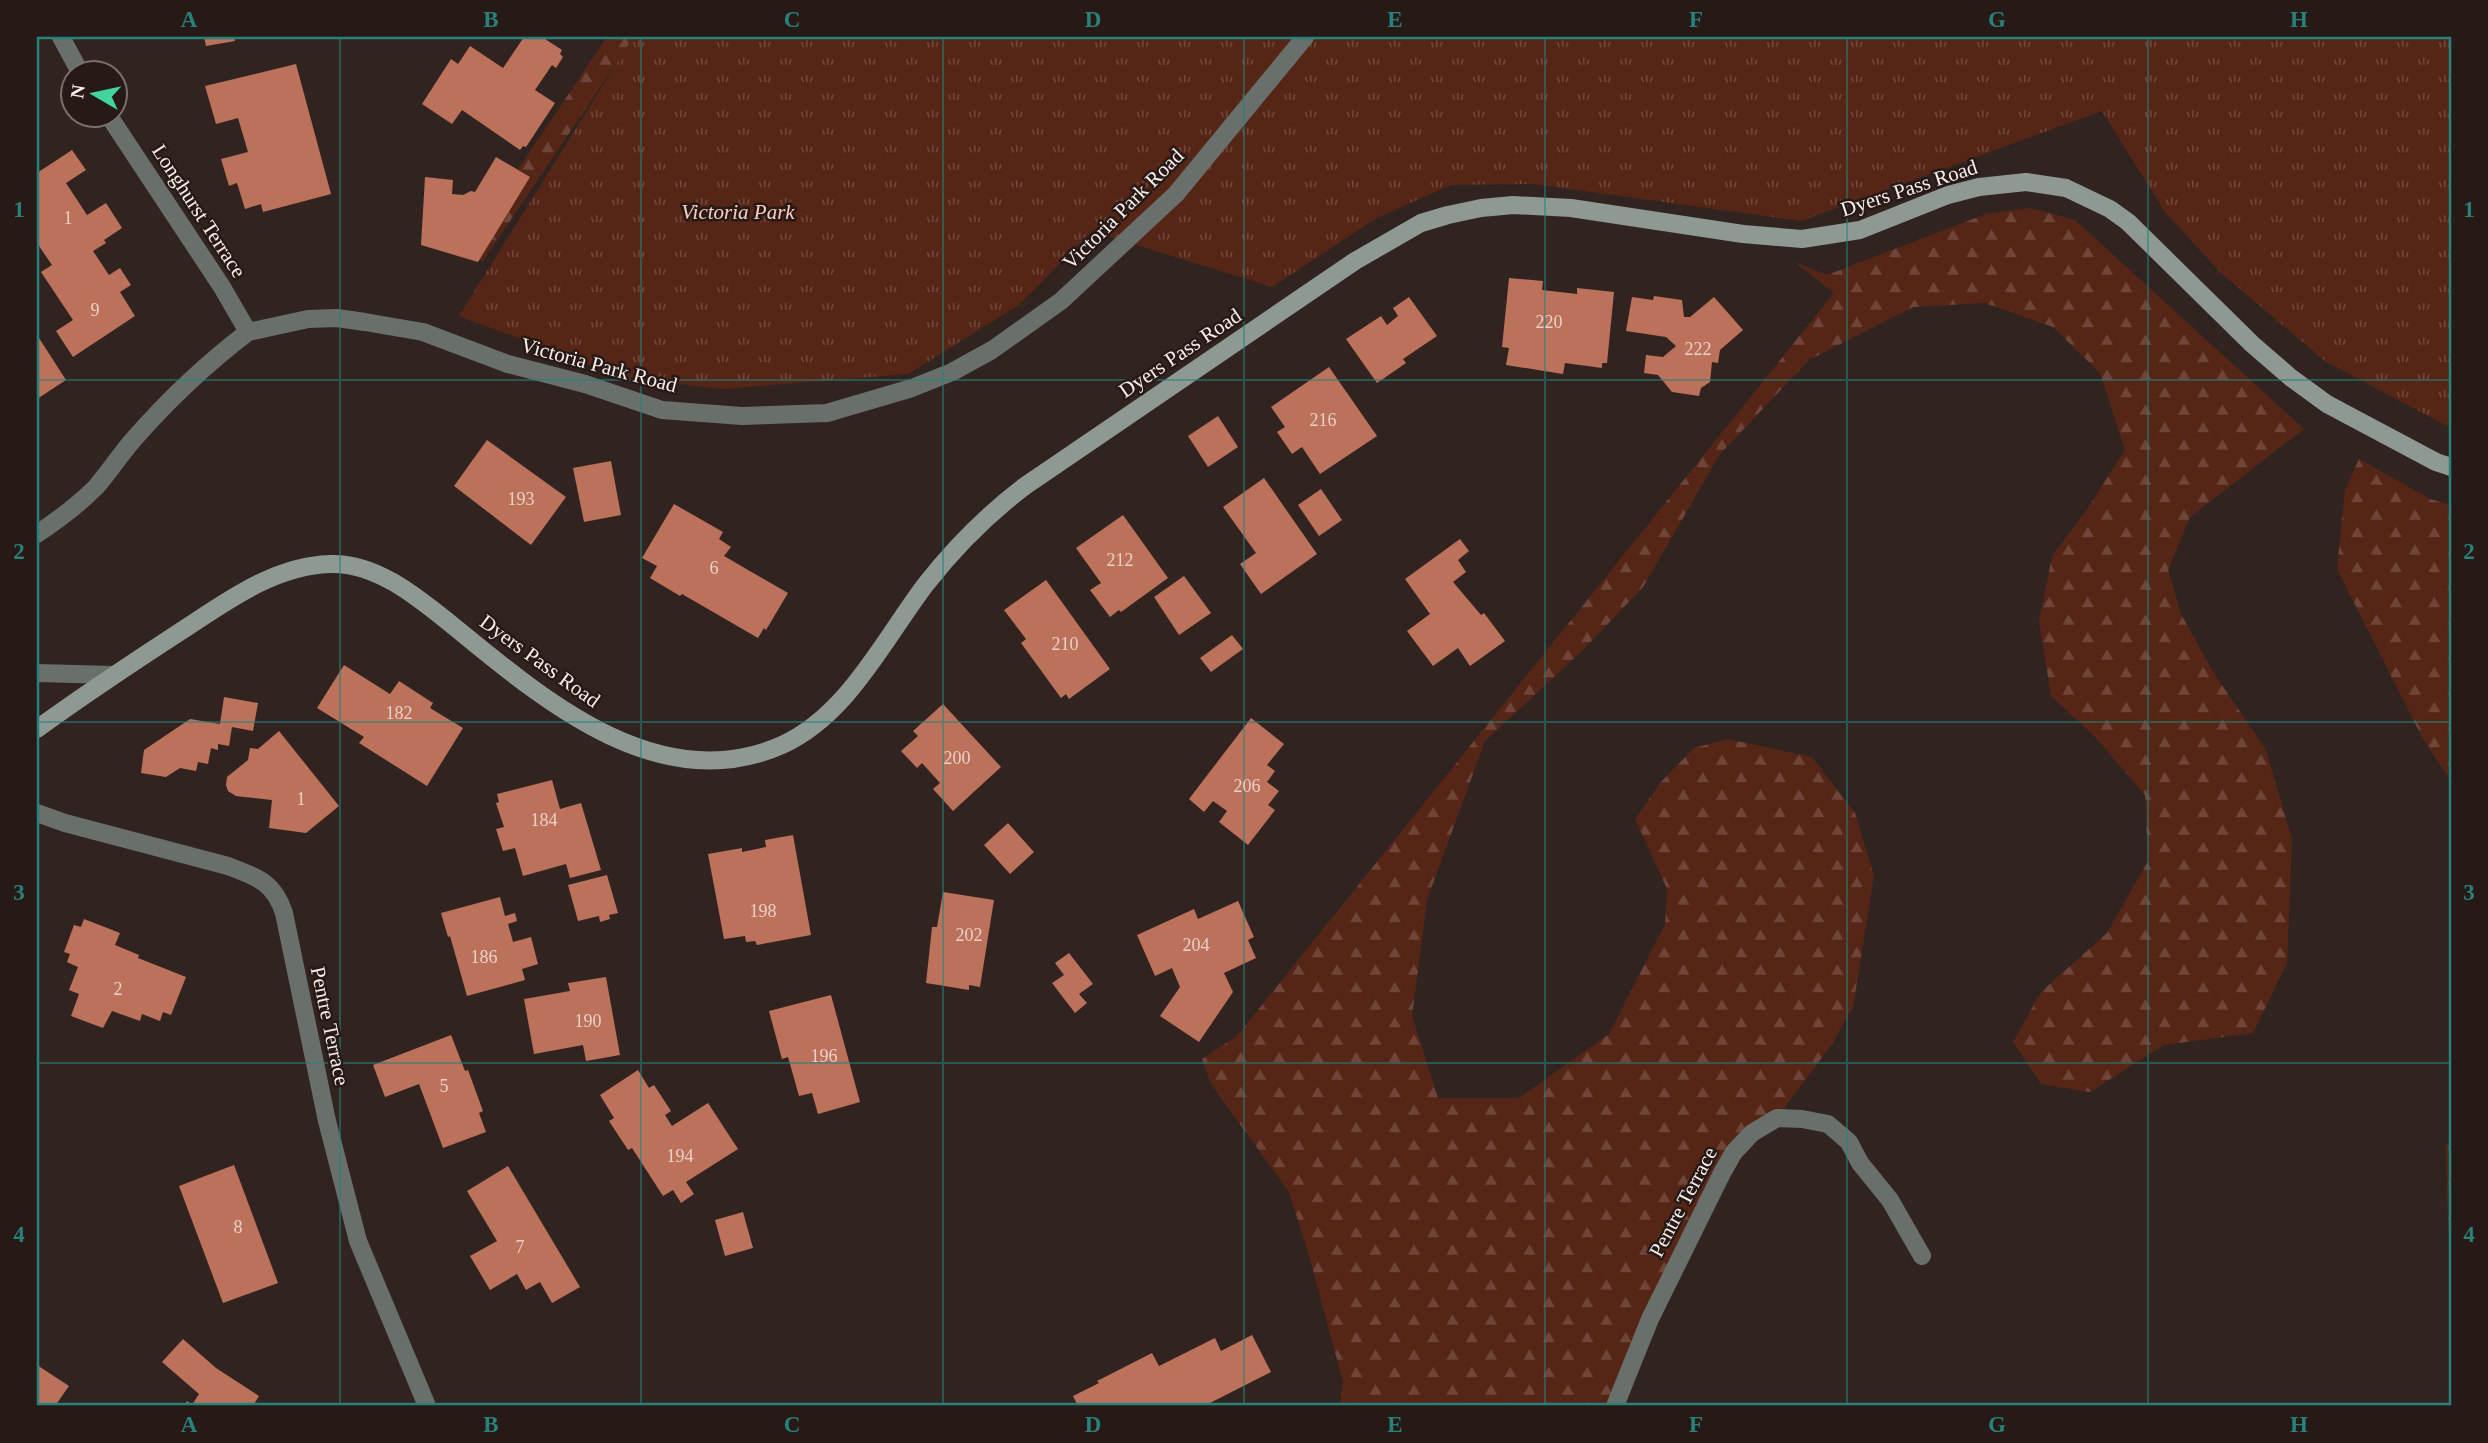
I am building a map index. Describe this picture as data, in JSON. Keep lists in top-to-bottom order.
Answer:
{
  "streets": {
    "main road": ["Dyers Pass Road"],
    "street": ["Victoria Park Road", "Longhurst Terrace", "Pentre Terrace"]
  },
  "crossings": [
    ["Victoria Park Road", "Longhurst Terrace"]
  ],
  "parks": ["Victoria Park"],
  "house_numbers": [
    "1",
    "9",
    "220",
    "222",
    "216",
    "193",
    "212",
    "6",
    "210",
    "182",
    "200",
    "206",
    "1",
    "184",
    "198",
    "202",
    "204",
    "186",
    "2",
    "190",
    "196",
    "5",
    "194",
    "8",
    "7"
  ],
  "north": "left",
  "grid": {
    "columns": [
      "A",
      "B",
      "C",
      "D",
      "E",
      "F",
      "G",
      "H"
    ],
    "rows": [
      "1",
      "2",
      "3",
      "4"
    ]
  }
}
